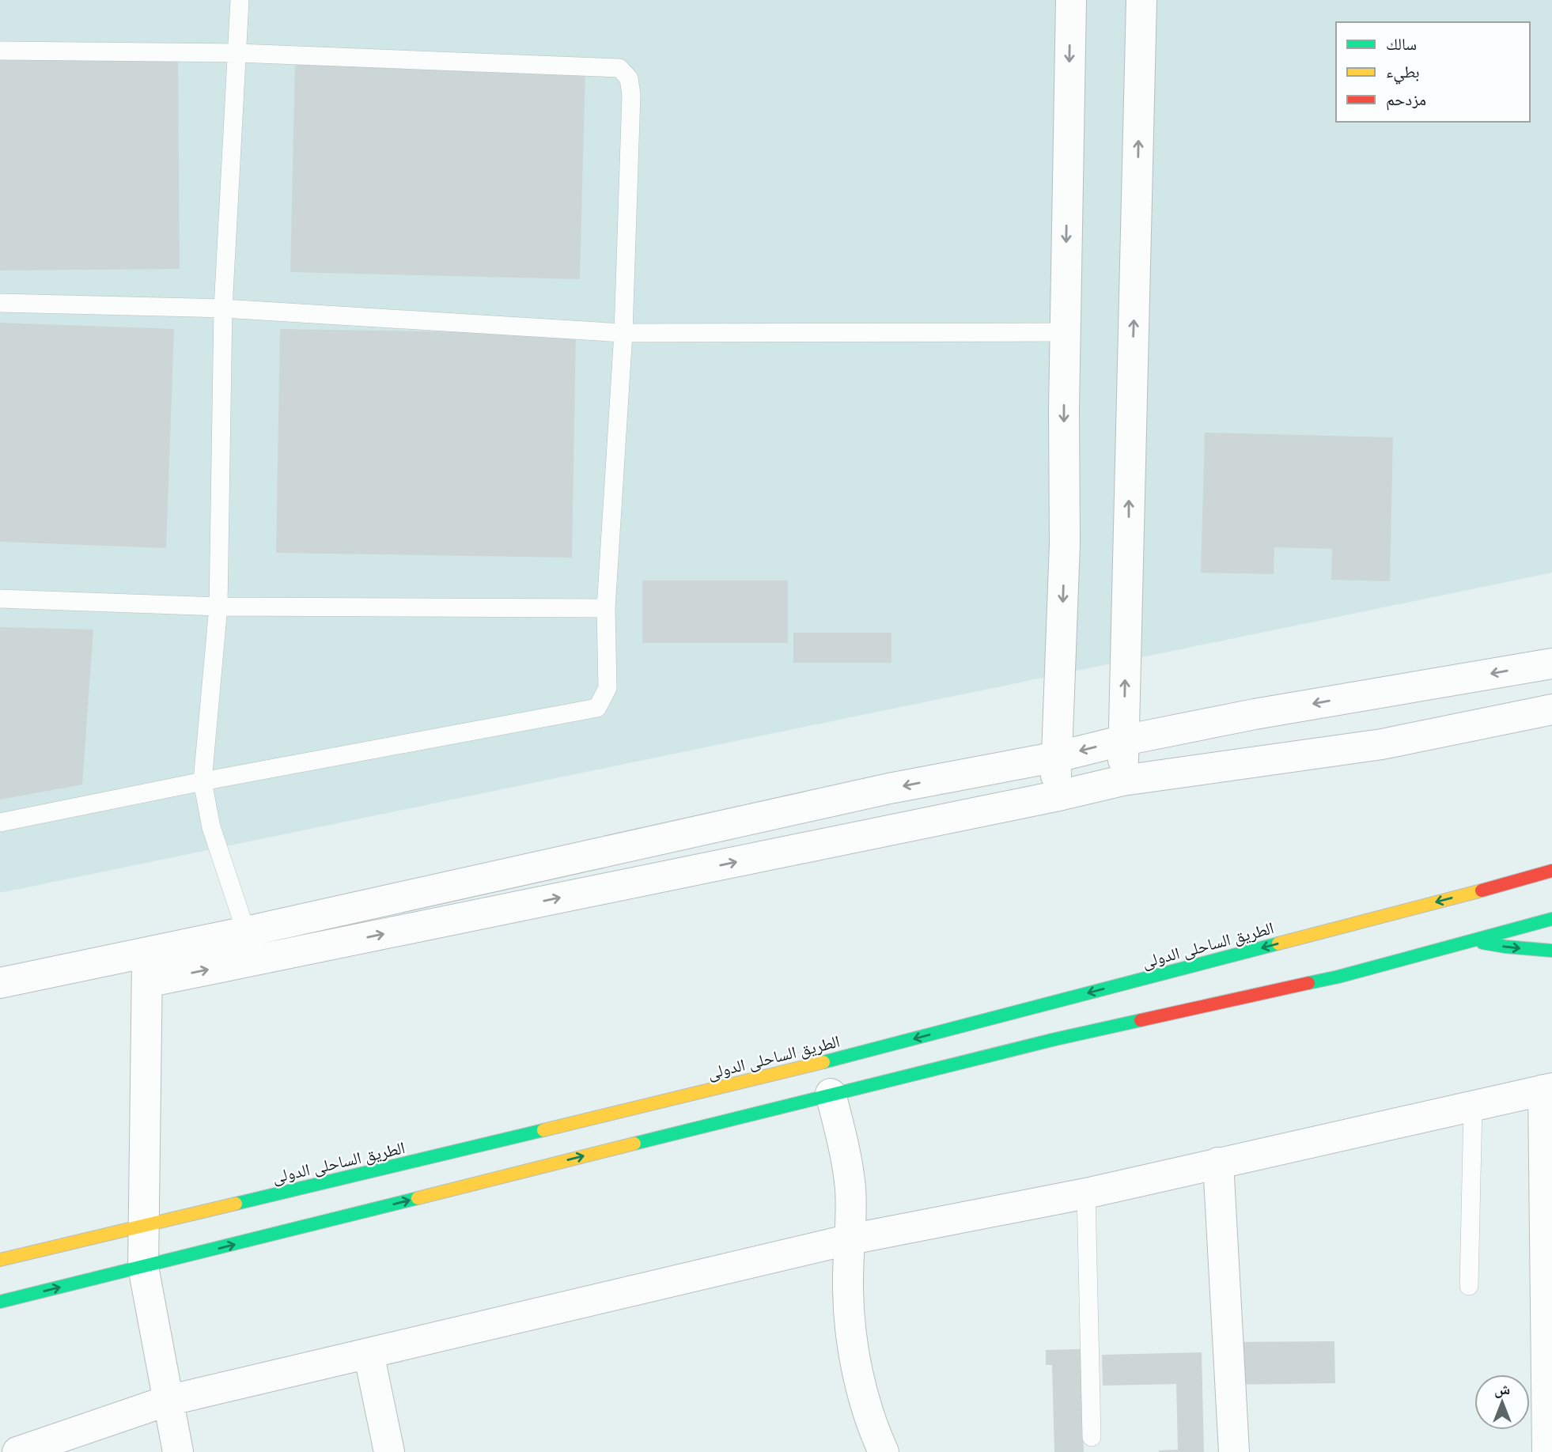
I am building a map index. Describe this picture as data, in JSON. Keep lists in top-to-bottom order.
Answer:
{
  "streets": {
    "highway": ["الطريق الساحلى الدولى"]
  },
  "legend": ["سالك", "بطيء", "مزدحم"],
  "north": "top"
}
